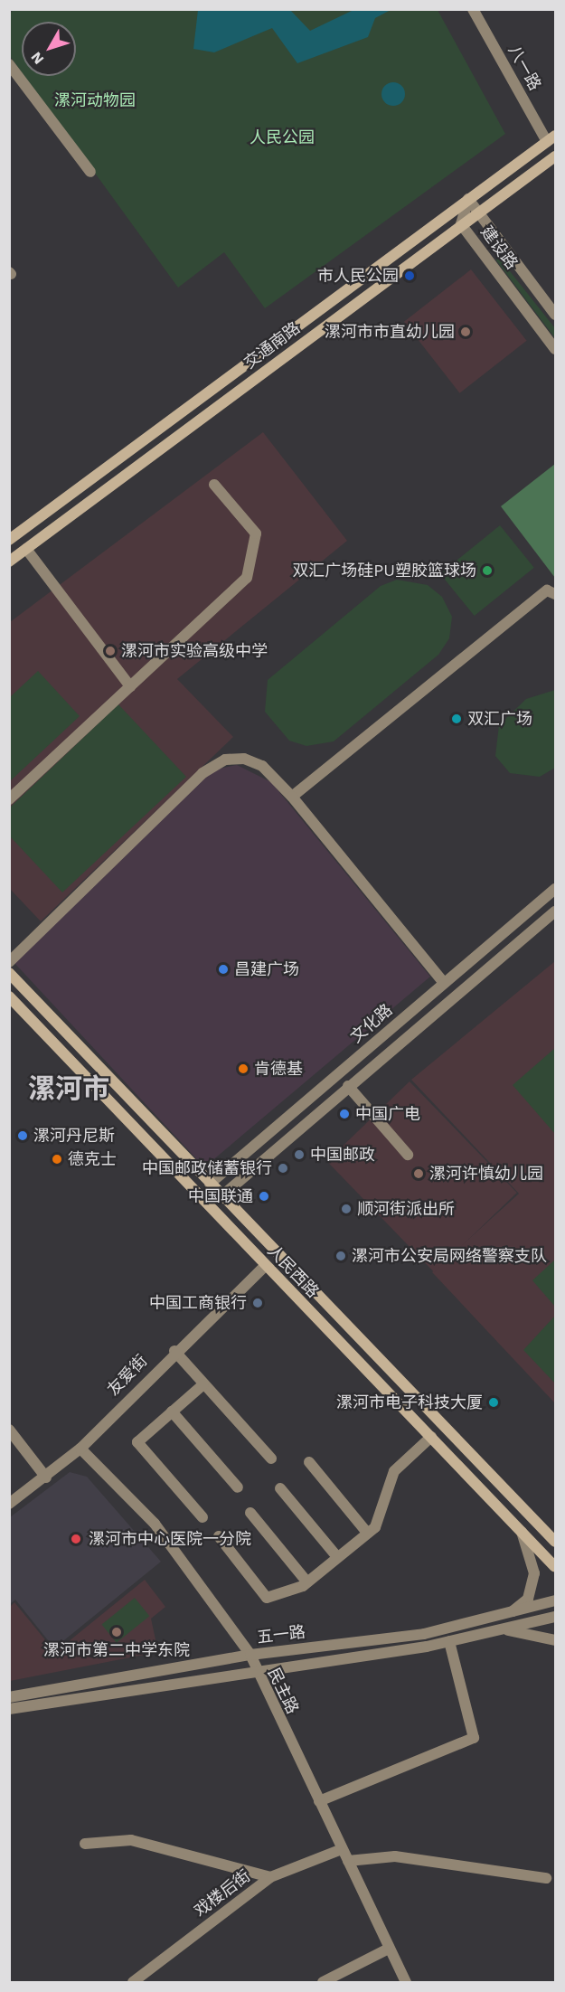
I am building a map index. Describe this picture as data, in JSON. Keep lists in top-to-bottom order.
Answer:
{
  "streets": {
    "main road": ["交通南路", "人民西路"],
    "street": [
      "八一路",
      "建设路",
      "文化路",
      "友爱街",
      "五一路",
      "民主路",
      "戏楼后街"
    ]
  },
  "crossings": [
    ["八一路", "交通南路"],
    ["建设路", "交通南路"],
    ["文化路", "人民西路"],
    ["人民西路", "友爱街"],
    ["友爱街", "民主路"],
    ["五一路", "民主路"],
    ["民主路", "戏楼后街"]
  ],
  "districts": ["漯河市"],
  "parks": ["漯河动物园", "人民公园"],
  "places": [
    "市人民公园",
    "漯河市市直幼儿园",
    "双汇广场硅PU塑胶篮球场",
    "漯河市实验高级中学",
    "双汇广场",
    "昌建广场",
    "肯德基",
    "中国广电",
    "漯河丹尼斯",
    "中国邮政",
    "德克士",
    "中国邮政储蓄银行",
    "漯河许慎幼儿园",
    "中国联通",
    "顺河街派出所",
    "漯河市公安局网络警察支队",
    "中国工商银行",
    "漯河市电子科技大厦",
    "漯河市中心医院一分院",
    "漯河市第二中学东院"
  ],
  "north": "bottom left"
}
